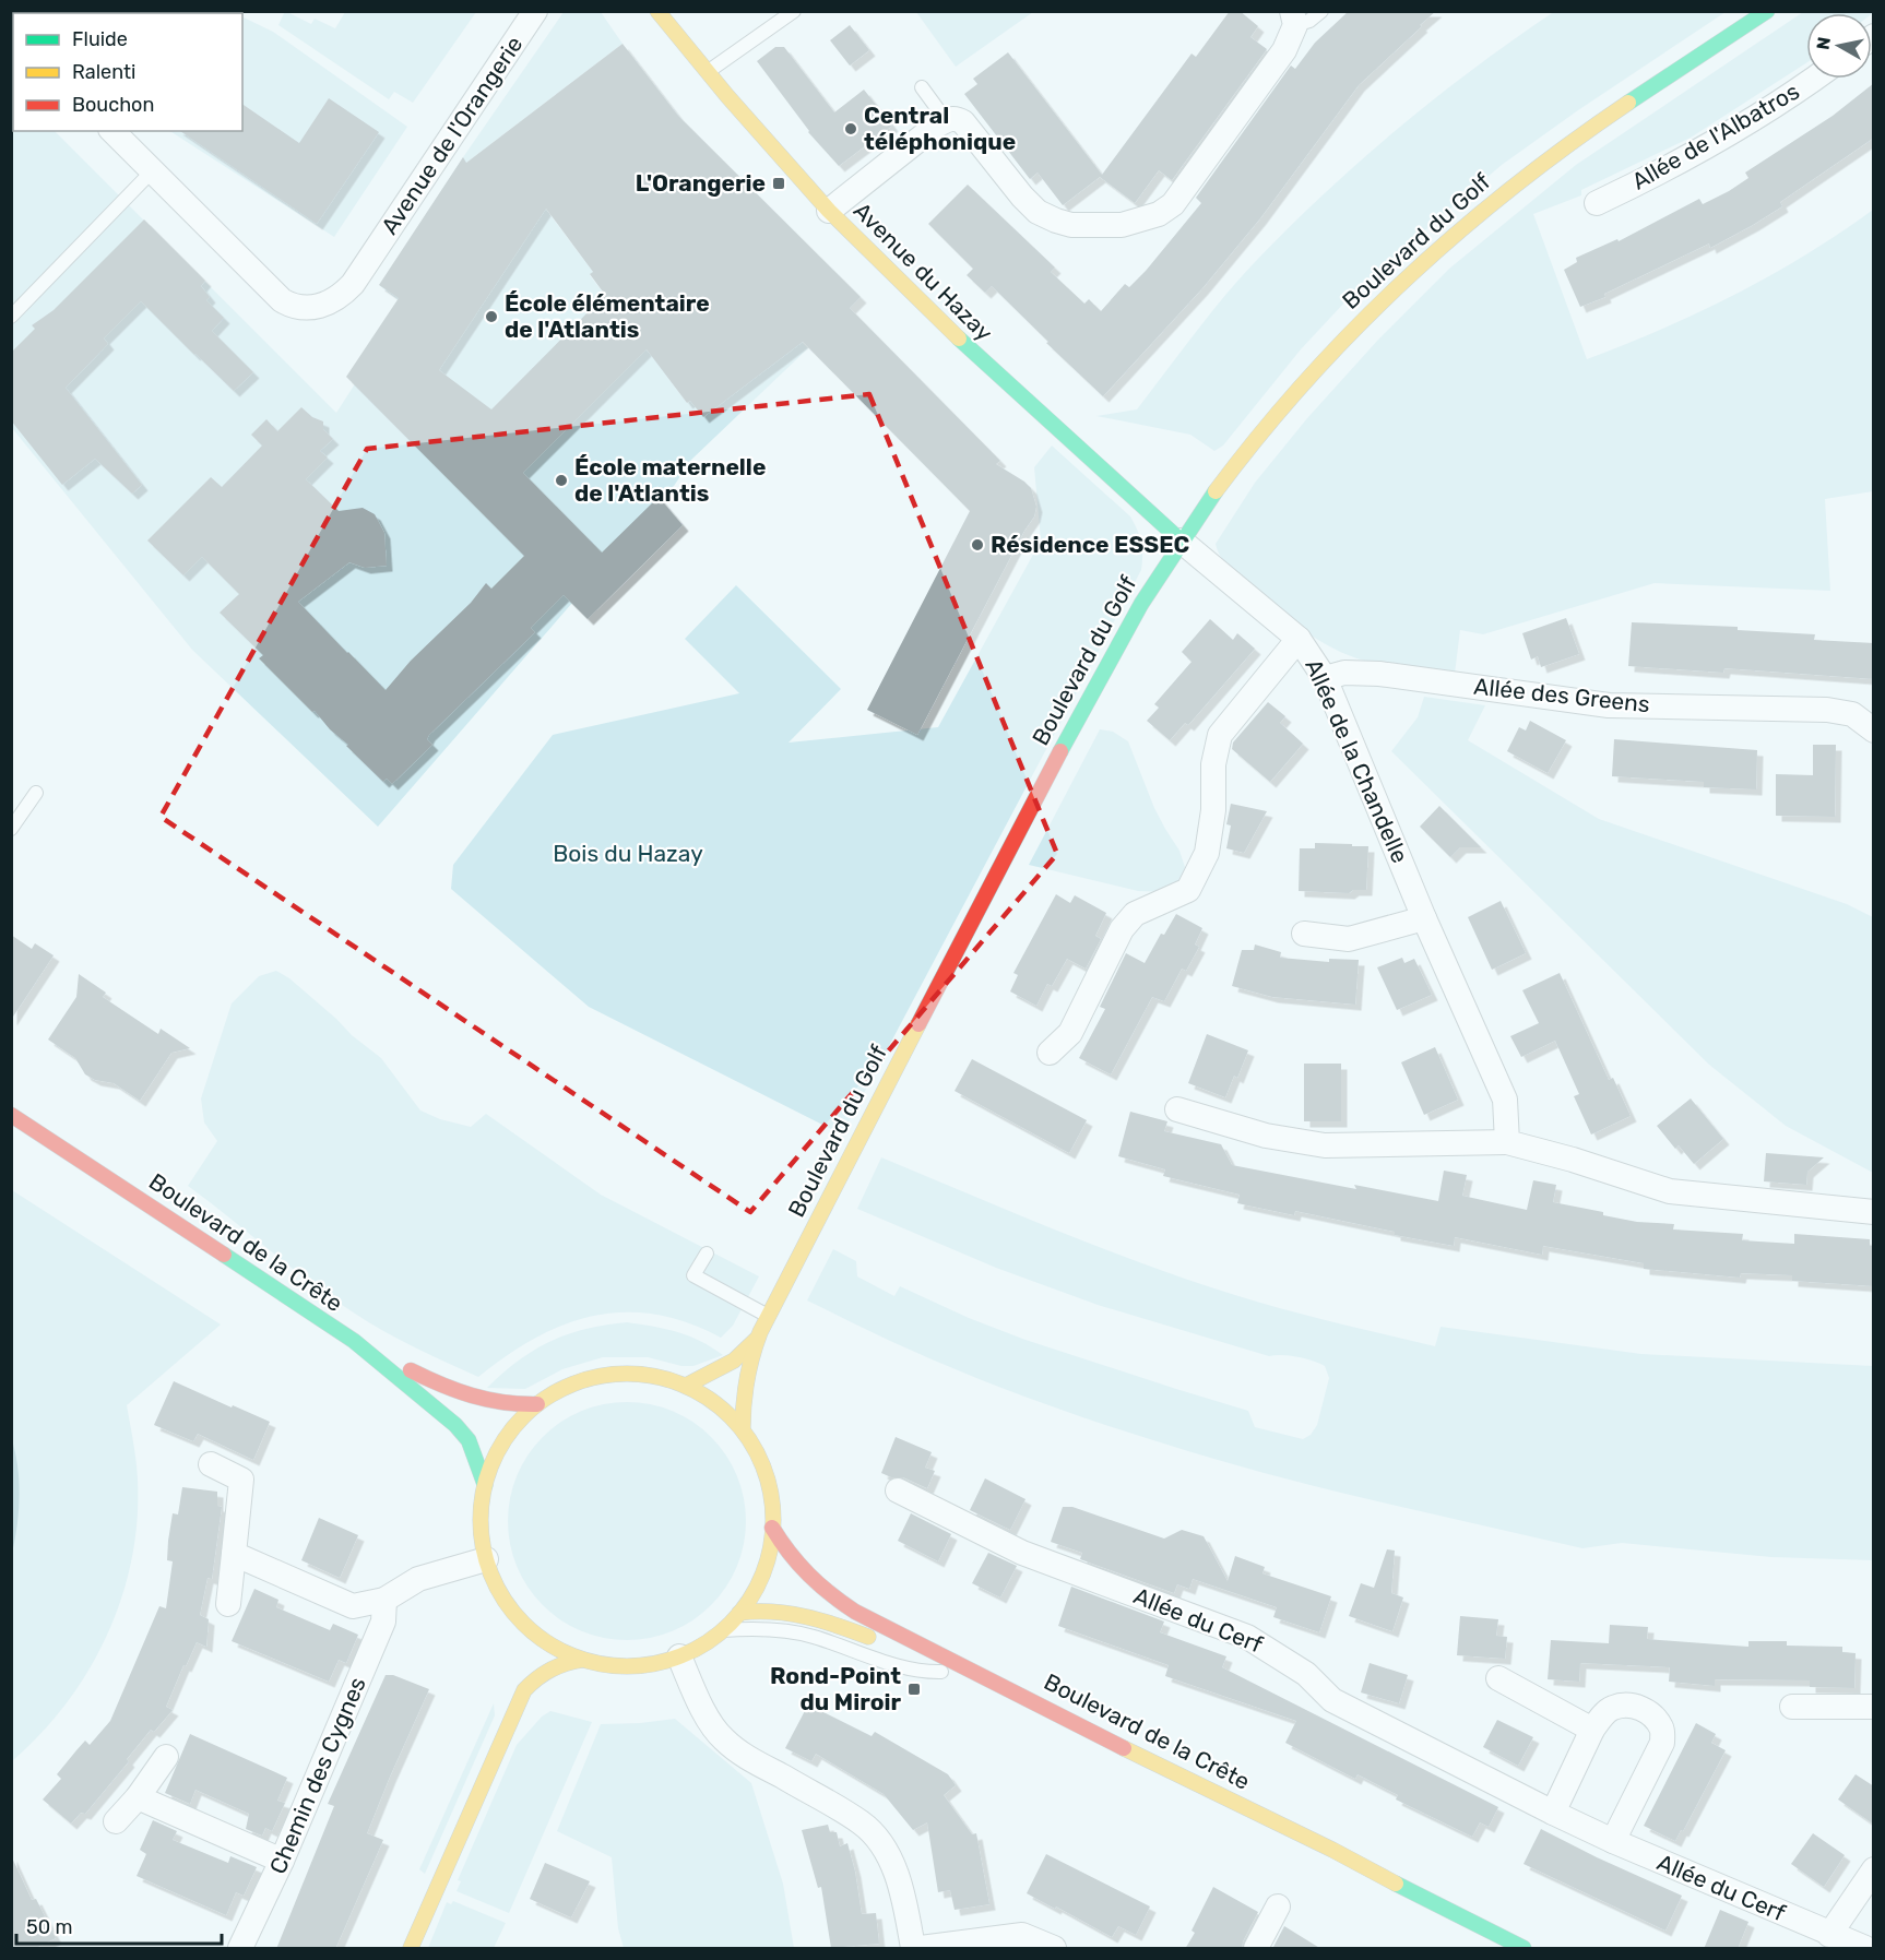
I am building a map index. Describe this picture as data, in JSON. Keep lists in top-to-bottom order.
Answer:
{
  "streets": {
    "main road": ["Boulevard du Golf", "Avenue du Hazay", "Boulevard de la Crête"],
    "street": [
      "Avenue de l'Orangerie",
      "Allée de l'Albatros",
      "Allée des Greens",
      "Allée de la Chandelle",
      "Allée du Cerf",
      "Chemin des Cygnes"
    ]
  },
  "crossings": [
    ["Boulevard du Golf", "Avenue du Hazay"],
    ["Boulevard du Golf", "Allée de la Chandelle"],
    ["Avenue du Hazay", "Allée de la Chandelle"],
    ["Allée des Greens", "Allée de la Chandelle"]
  ],
  "parks": ["Bois du Hazay"],
  "places": {
    "other": [
      "Central téléphonique",
      "École élémentaire de l'Atlantis",
      "École maternelle de l'Atlantis",
      "Résidence ESSEC"
    ],
    "transit": ["L'Orangerie", "Rond-Point du Miroir"]
  },
  "legend": ["Fluide", "Ralenti", "Bouchon"],
  "scale_bar": "50 m",
  "north": "left"
}
